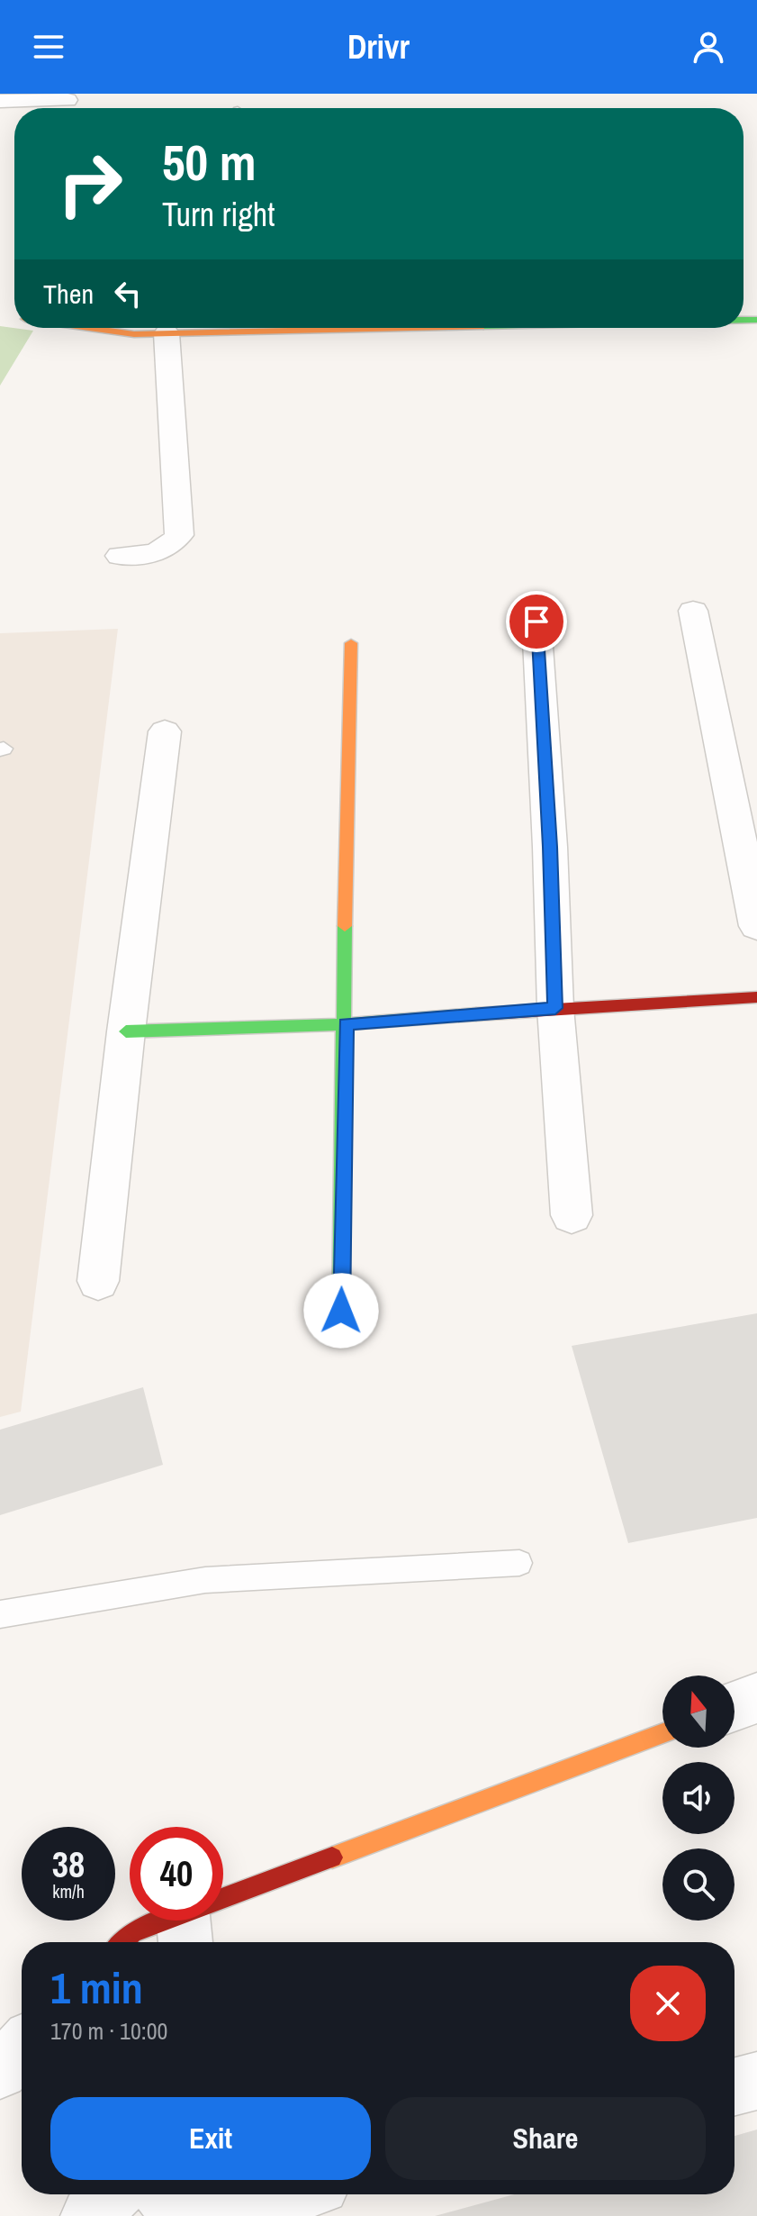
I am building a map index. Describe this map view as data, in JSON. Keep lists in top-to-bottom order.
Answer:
{
  "north": "top",
  "page": {
    "header": "Drivr",
    "turn": ["50 m", "Turn right"],
    "then": "Then",
    "speed": "38 km/h",
    "limit": "40",
    "heading": ["1 min", "170 m · 10:00"],
    "buttons": ["Exit", "Share"]
  }
}
